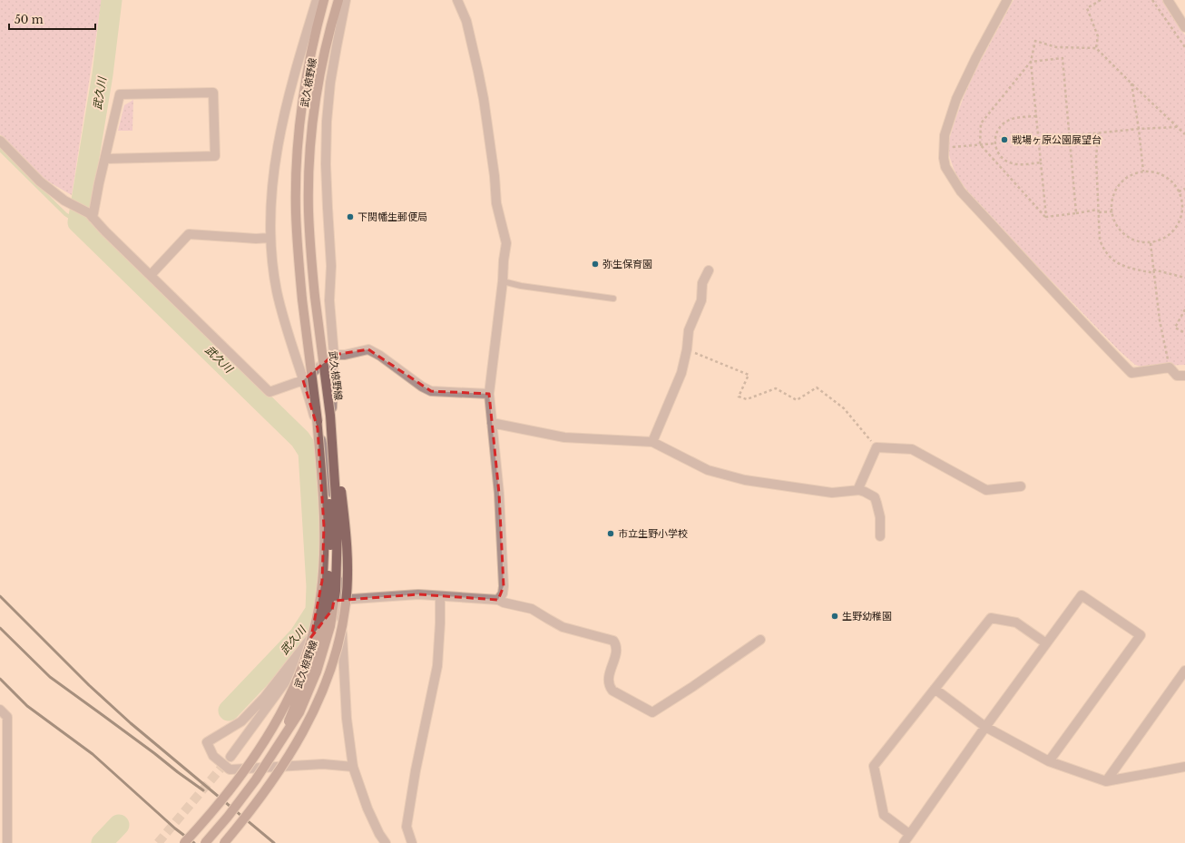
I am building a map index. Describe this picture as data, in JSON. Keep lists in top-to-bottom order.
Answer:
{
  "streets": {
    "main road": ["武久椋野線"]
  },
  "water": ["武久川"],
  "places": [
    "戦場ヶ原公園展望台",
    "下関幡生郵便局",
    "弥生保育園",
    "市立生野小学校",
    "生野幼稚園"
  ],
  "scale_bar": "50 m"
}
